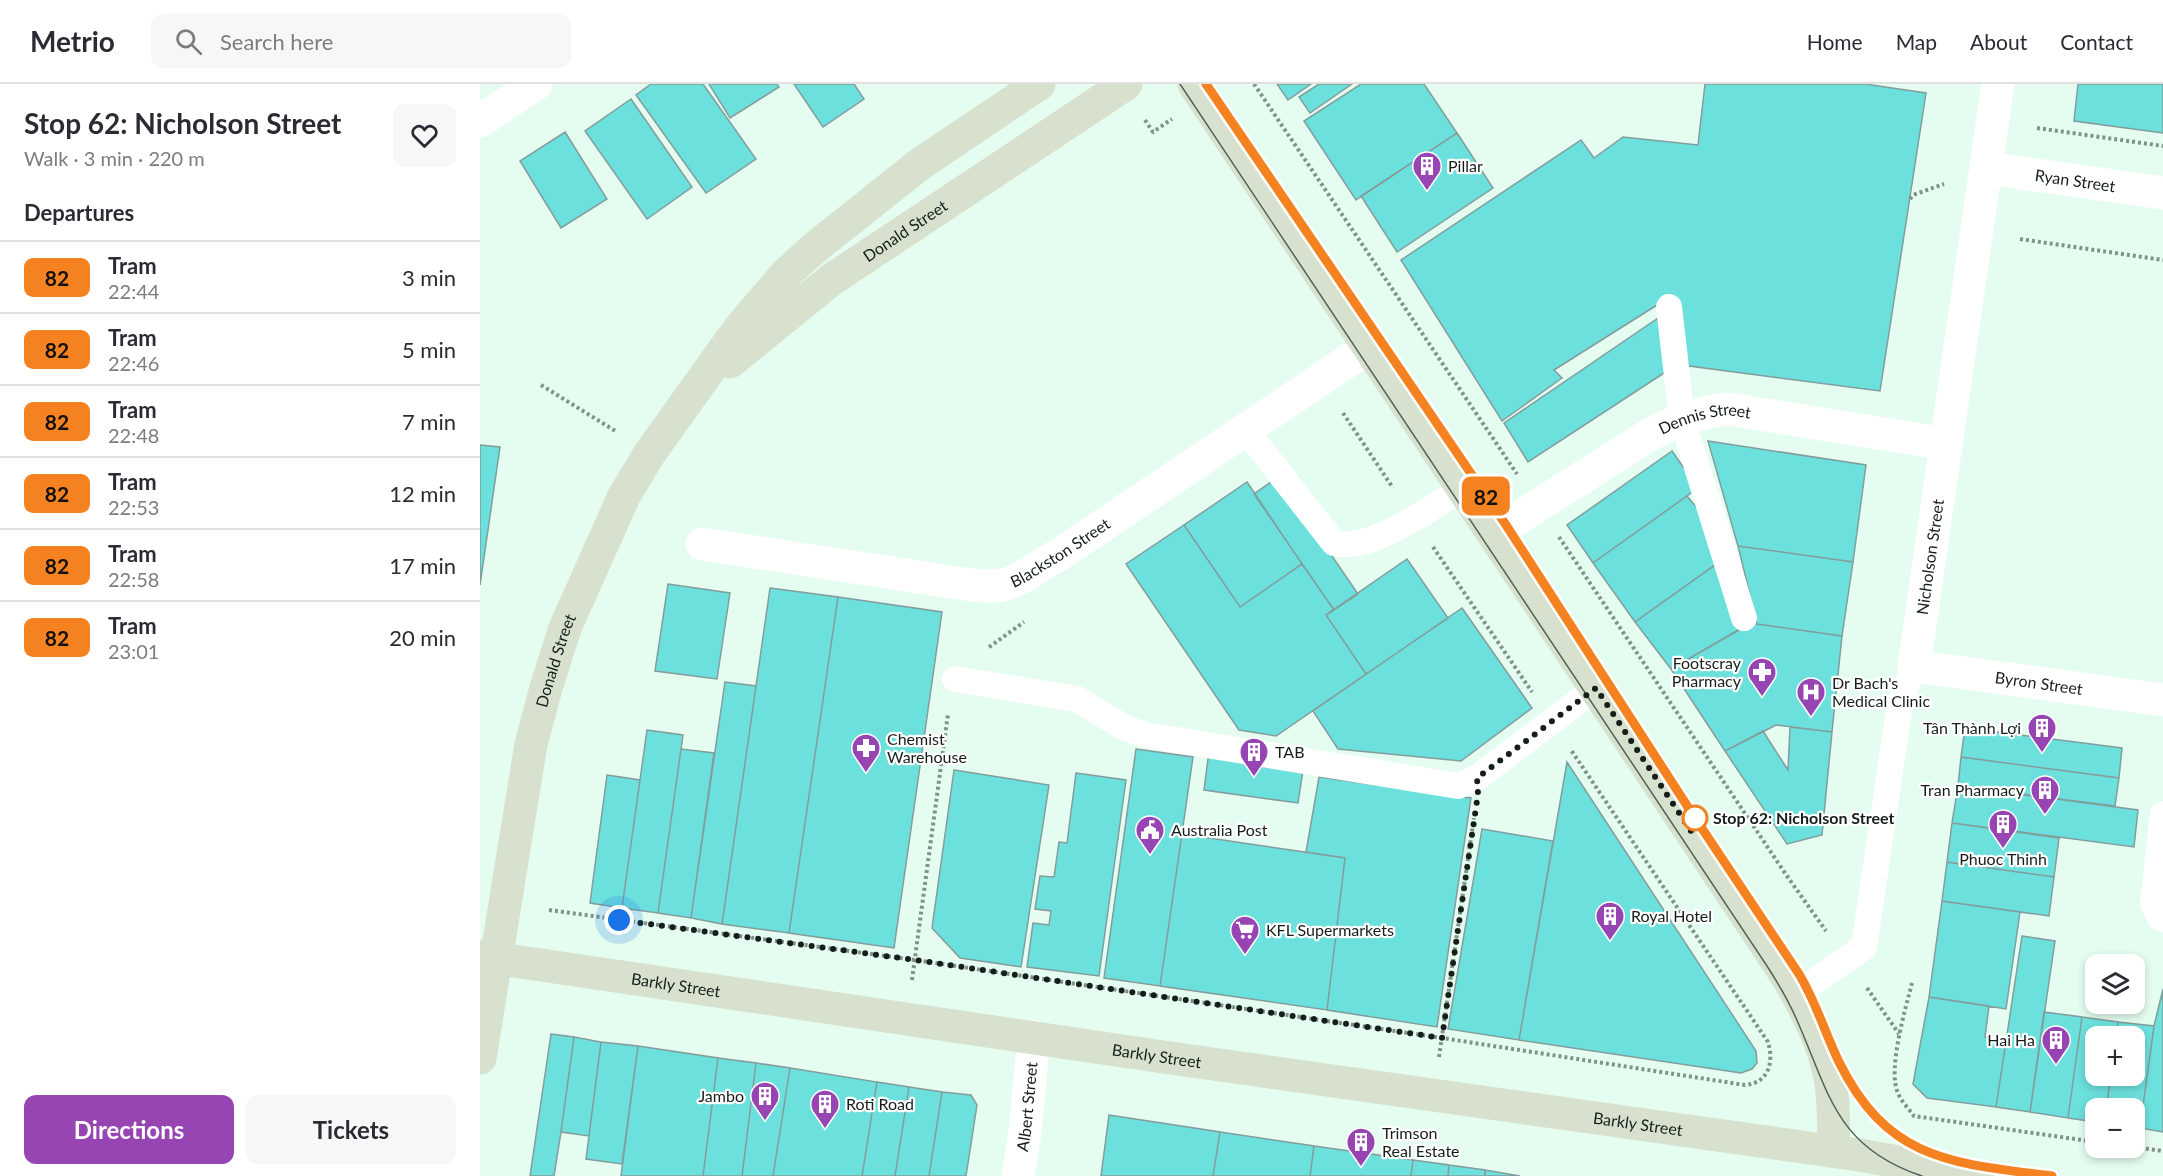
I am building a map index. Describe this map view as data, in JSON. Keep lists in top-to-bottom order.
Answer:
{
  "streets": {
    "street": [
      "Ryan Street",
      "Donald Street",
      "Dennis Street",
      "Blackston Street",
      "Nicholson Street",
      "Byron Street",
      "Barkly Street",
      "Albert Street"
    ]
  },
  "crossings": [
    ["Ryan Street", "Nicholson Street"],
    ["Donald Street", "Barkly Street"],
    ["Dennis Street", "Nicholson Street"],
    ["Nicholson Street", "Byron Street"],
    ["Barkly Street", "Albert Street"]
  ],
  "places": {
    "building": [
      "Pillar",
      "Tân Thành Lợi",
      "TAB",
      "Tran Pharmacy",
      "Phuoc Thinh",
      "Royal Hotel",
      "Hai Ha",
      "Jambo",
      "Roti Road",
      "Trimson Real Estate"
    ],
    "pharmacy": ["Footscray Pharmacy", "Chemist Warehouse"],
    "hospital": ["Dr Bach's Medical Clinic"],
    "other": ["Stop 62: Nicholson Street"],
    "public building": ["Australia Post"],
    "supermarket": ["KFL Supermarkets"]
  },
  "lines": ["tram line 82"],
  "page": {
    "header": "Metrio",
    "search": "Search here",
    "nav": [
      "Home",
      "Map",
      "About",
      "Contact"
    ],
    "heading": [
      ["Stop 62: Nicholson Street", "Walk · 3 min · 220 m"],
      "Departures"
    ],
    "on_map": "82",
    "list": [
      {
        "mark": "82",
        "name": "Tram",
        "note": "22:44",
        "value": "3 min"
      },
      {
        "mark": "82",
        "name": "Tram",
        "note": "22:46",
        "value": "5 min"
      },
      {
        "mark": "82",
        "name": "Tram",
        "note": "22:48",
        "value": "7 min"
      },
      {
        "mark": "82",
        "name": "Tram",
        "note": "22:53",
        "value": "12 min"
      },
      {
        "mark": "82",
        "name": "Tram",
        "note": "22:58",
        "value": "17 min"
      },
      {
        "mark": "82",
        "name": "Tram",
        "note": "23:01",
        "value": "20 min"
      }
    ],
    "map_buttons": ["+", "−"],
    "buttons": ["Directions", "Tickets"]
  }
}
